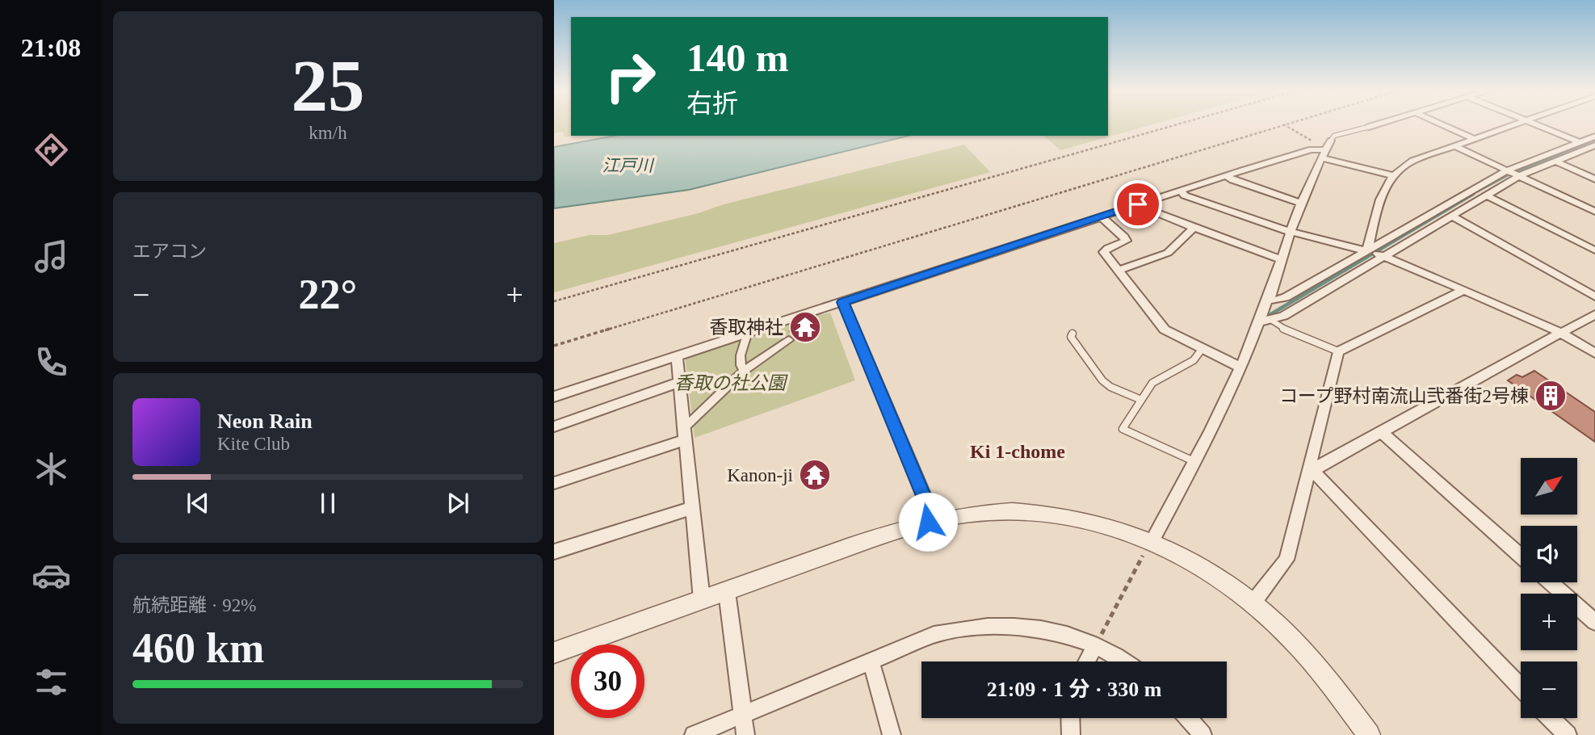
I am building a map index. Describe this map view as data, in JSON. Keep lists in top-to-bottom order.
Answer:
{
  "districts": ["Ki 1-chome"],
  "water": ["江戸川"],
  "parks": ["香取の社公園"],
  "places": {
    "temple": ["香取神社", "Kanon-ji"],
    "building": ["コープ野村南流山弐番街2号棟"]
  },
  "north": "top right",
  "page": {
    "tabs": "21:08",
    "tile": [
      ["25", "km/h"],
      "エアコン",
      ["航続距離 · 92%", "460 km"]
    ],
    "turn": ["140 m", "右折"],
    "heat": ["−", "22°", "+"],
    "song": ["Neon Rain", "Kite Club"],
    "map_buttons": ["+", "−"],
    "limit": "30",
    "trip": "21:09 · 1 分 · 330 m"
  }
}
